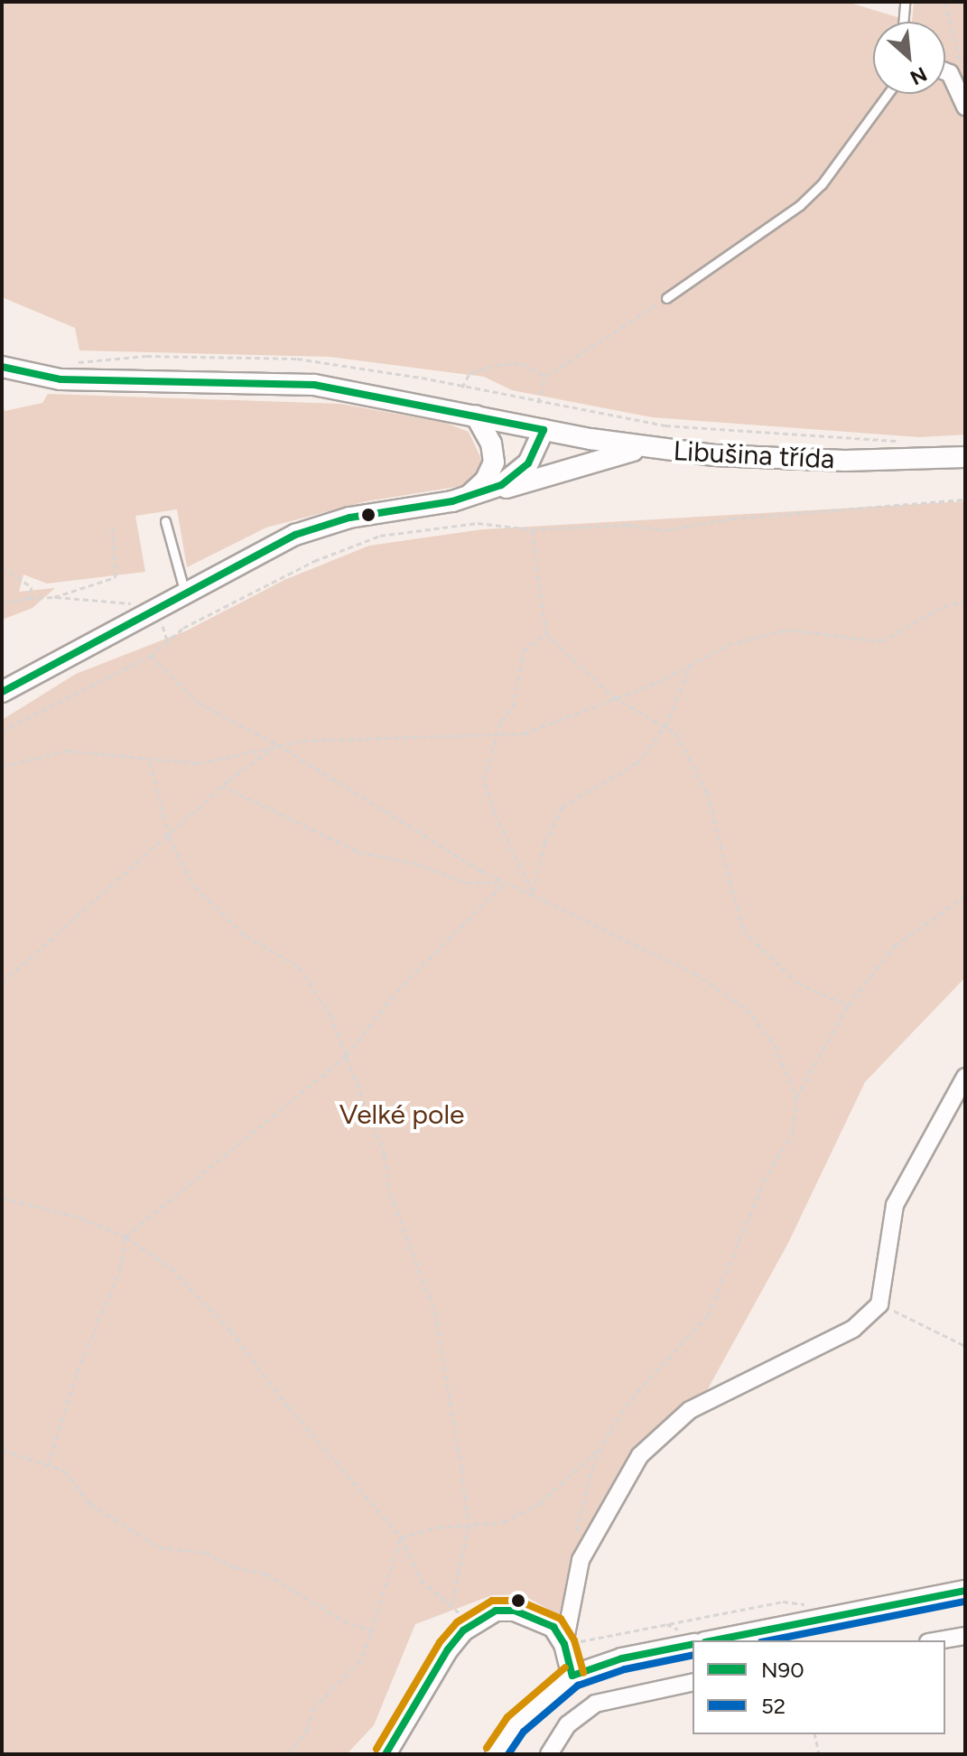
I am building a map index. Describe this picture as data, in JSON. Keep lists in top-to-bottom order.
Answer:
{
  "streets": {
    "street": ["Libušina třída"]
  },
  "parks": ["Velké pole"],
  "lines": ["transit line N90", "transit line 52"],
  "legend": ["N90", "52"],
  "north": "bottom right"
}
